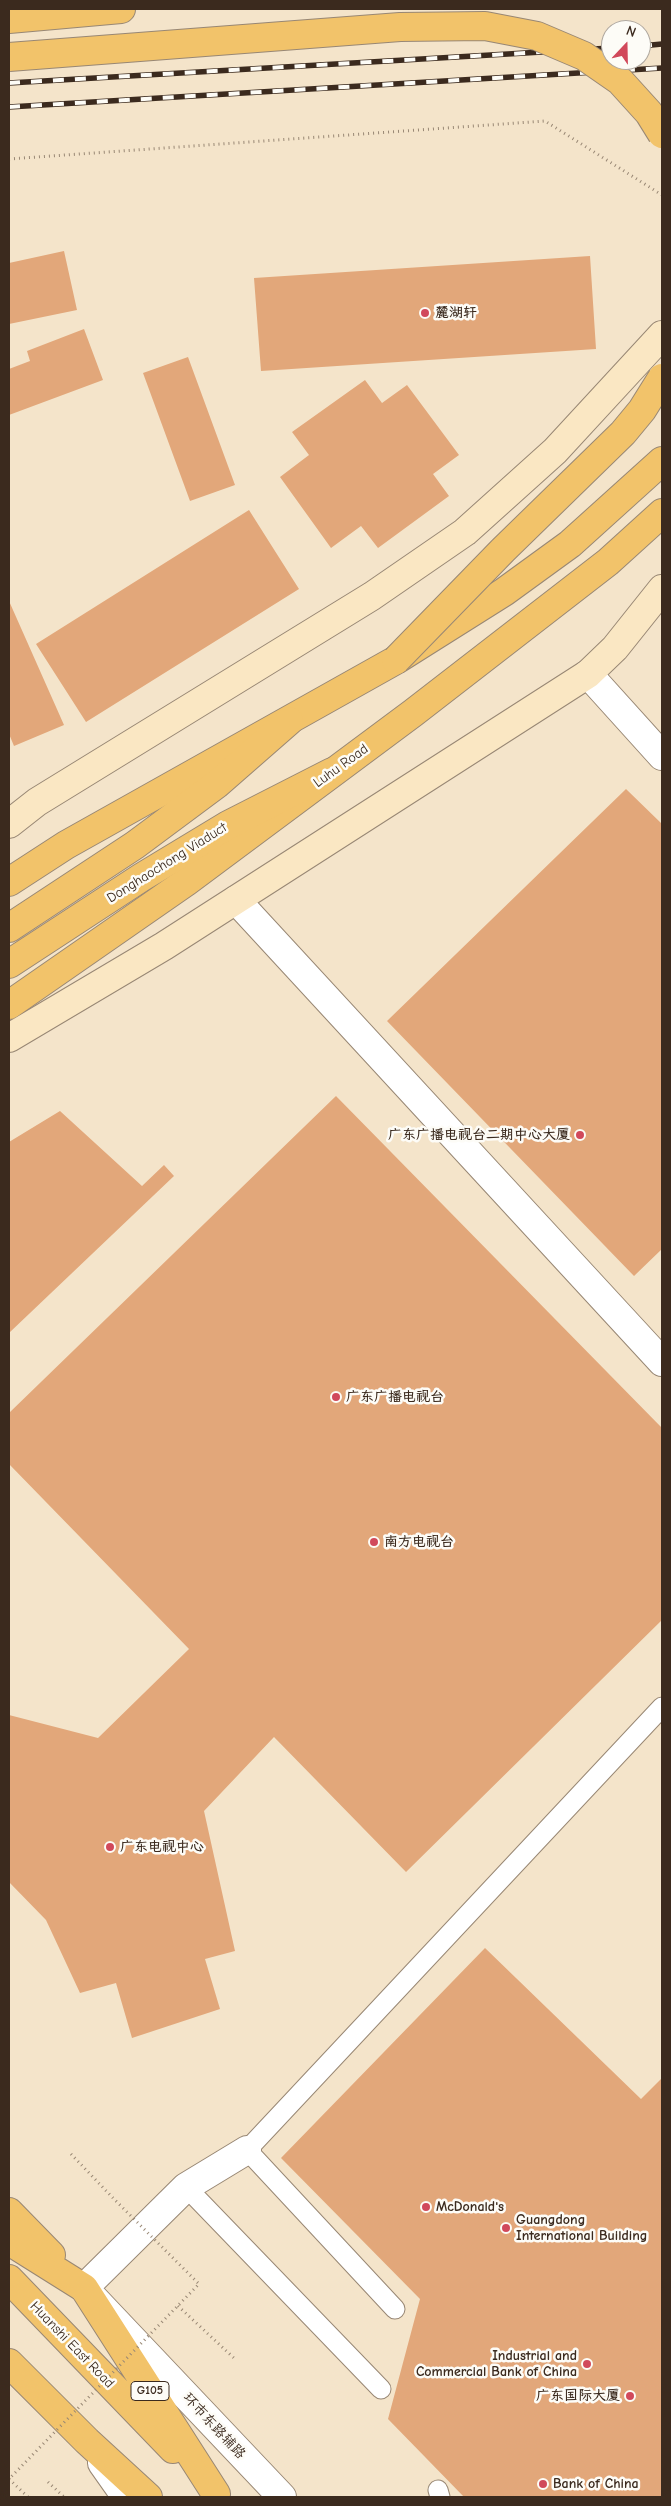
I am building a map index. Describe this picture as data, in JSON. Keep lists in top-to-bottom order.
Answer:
{
  "streets": {
    "main road": [
      "Luhu Road",
      "Donghaochong Viaduct",
      "Huanshi East Road",
      "G105"
    ],
    "street": ["环市东路辅路"]
  },
  "crossings": [
    ["Luhu Road", "Donghaochong Viaduct"],
    ["Huanshi East Road", "G105"],
    ["G105", "环市东路辅路"]
  ],
  "places": [
    "麓湖轩",
    "广东广播电视台二期中心大厦",
    "广东广播电视台",
    "南方电视台",
    "广东电视中心",
    "McDonald's",
    "Guangdong International Building",
    "Industrial and Commercial Bank of China",
    "广东国际大厦",
    "Bank of China"
  ],
  "north": "top"
}
